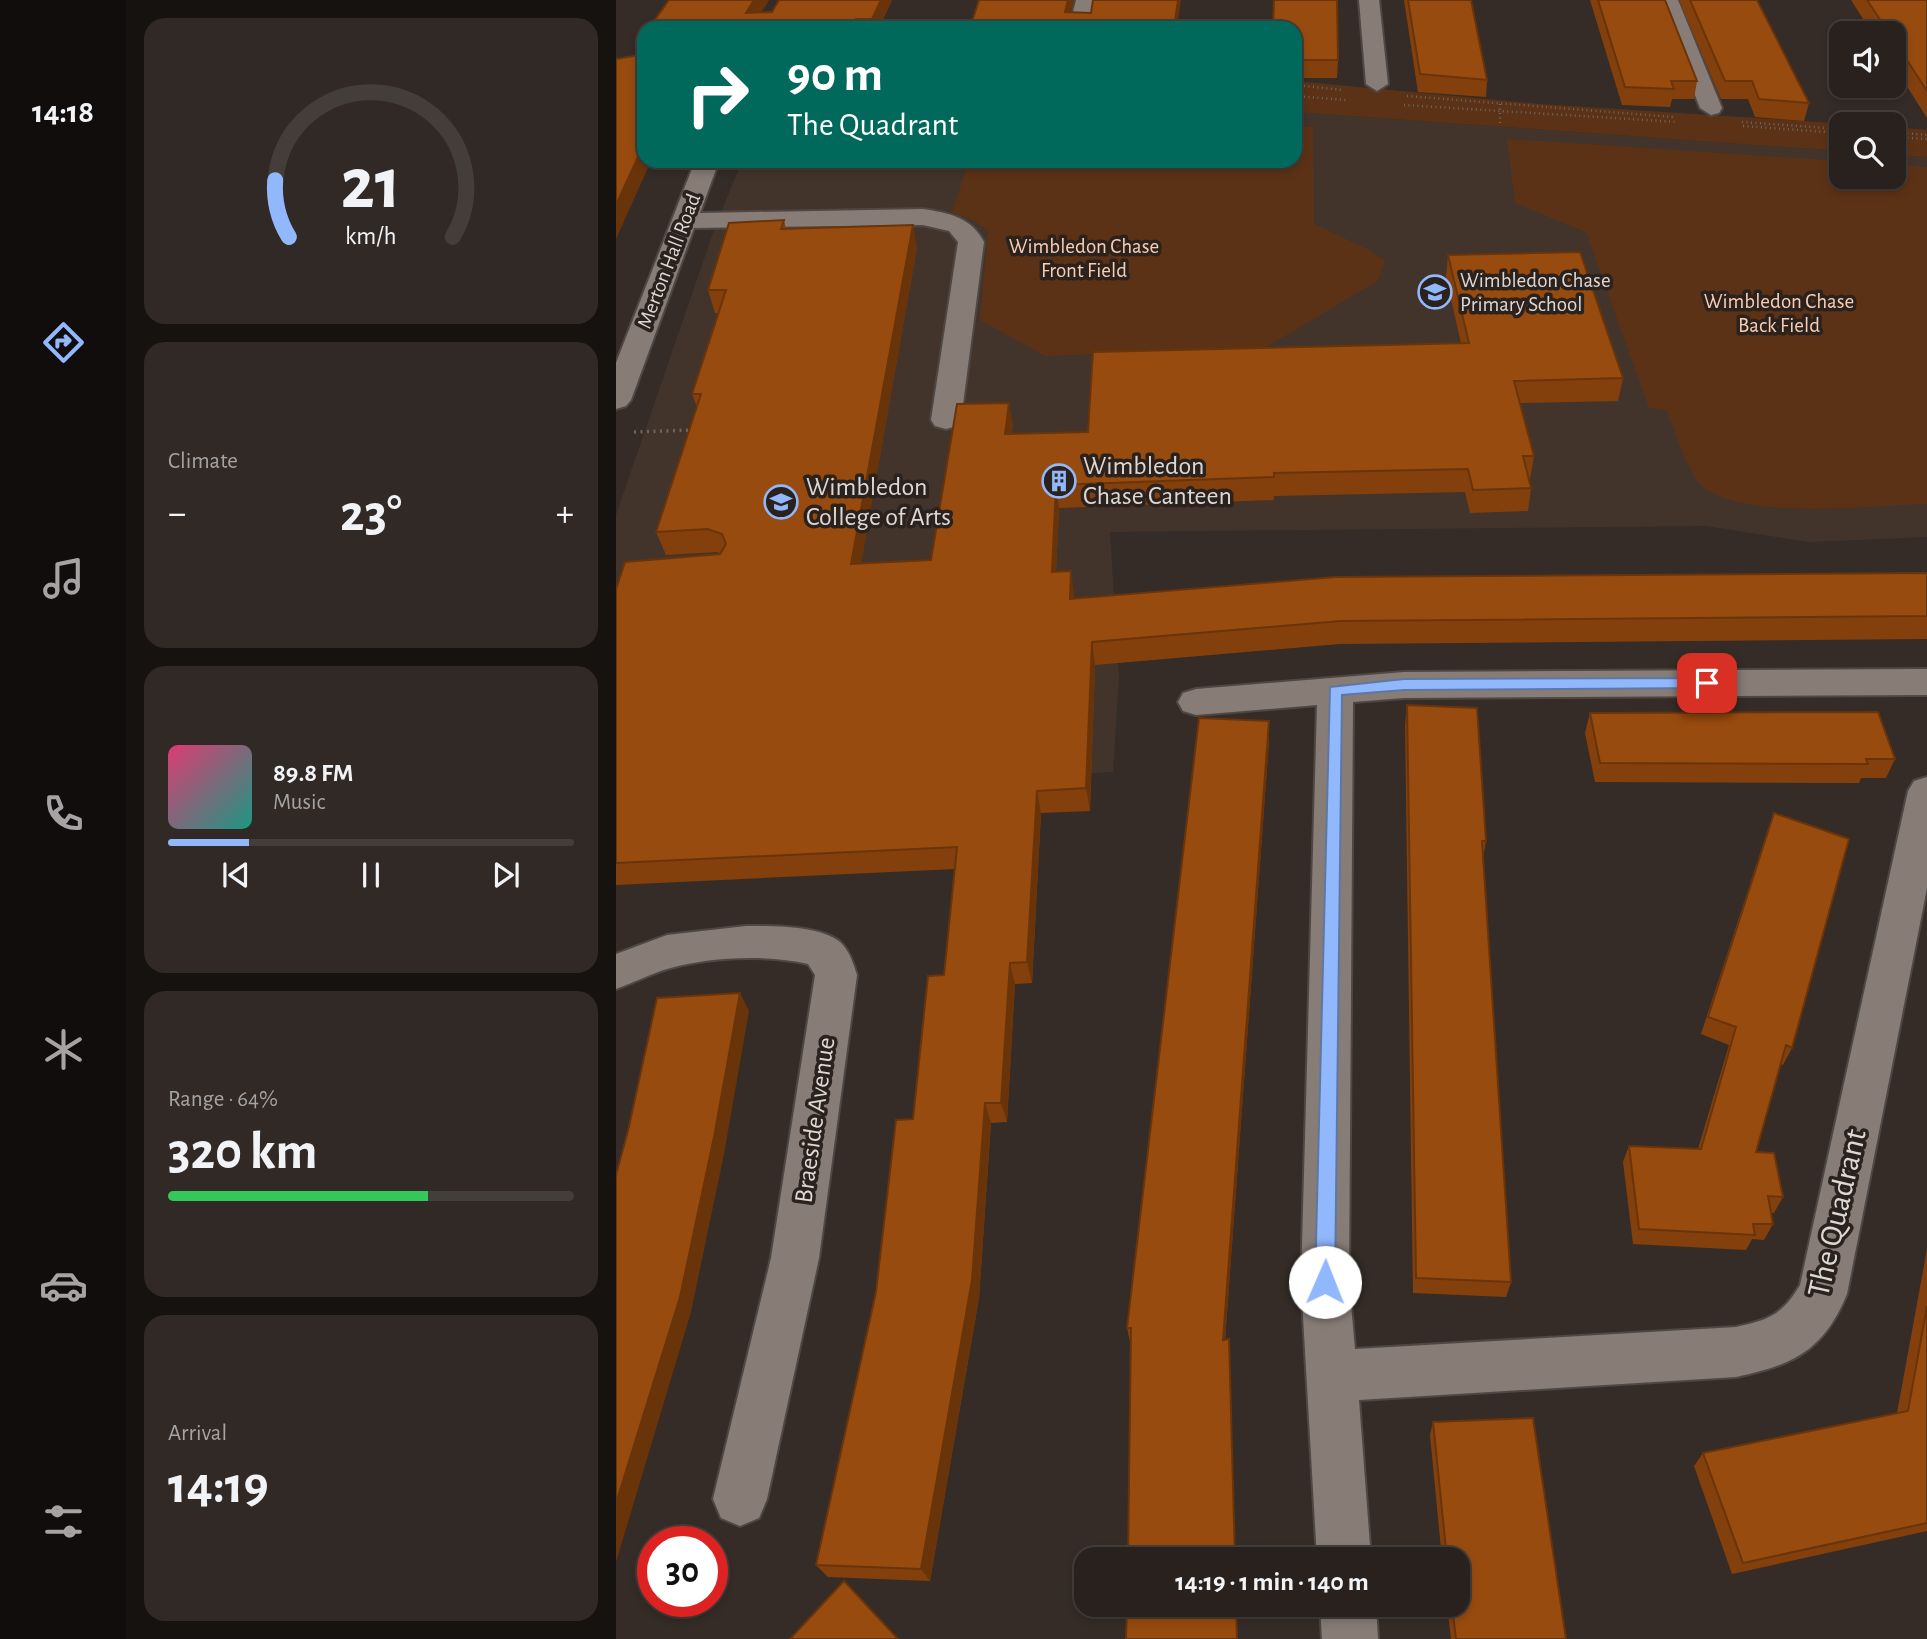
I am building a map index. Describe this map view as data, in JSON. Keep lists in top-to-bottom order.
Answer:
{
  "streets": {
    "street": ["Merton Hall Road", "Braeside Avenue", "The Quadrant"]
  },
  "parks": ["Wimbledon Chase Front Field", "Wimbledon Chase Back Field"],
  "places": {
    "school or university": ["Wimbledon Chase Primary School", "Wimbledon College of Arts"],
    "building": ["Wimbledon Chase Canteen"]
  },
  "page": {
    "tabs": "14:18",
    "turn": ["90 m", "The Quadrant"],
    "tile": [
      "Climate",
      ["Range · 64%", "320 km"],
      ["Arrival", "14:19"]
    ],
    "heat": ["−", "23°", "+"],
    "song": ["89.8 FM", "Music"],
    "limit": "30",
    "trip": "14:19 · 1 min · 140 m",
    "gauge": ["21", "km/h"]
  }
}
